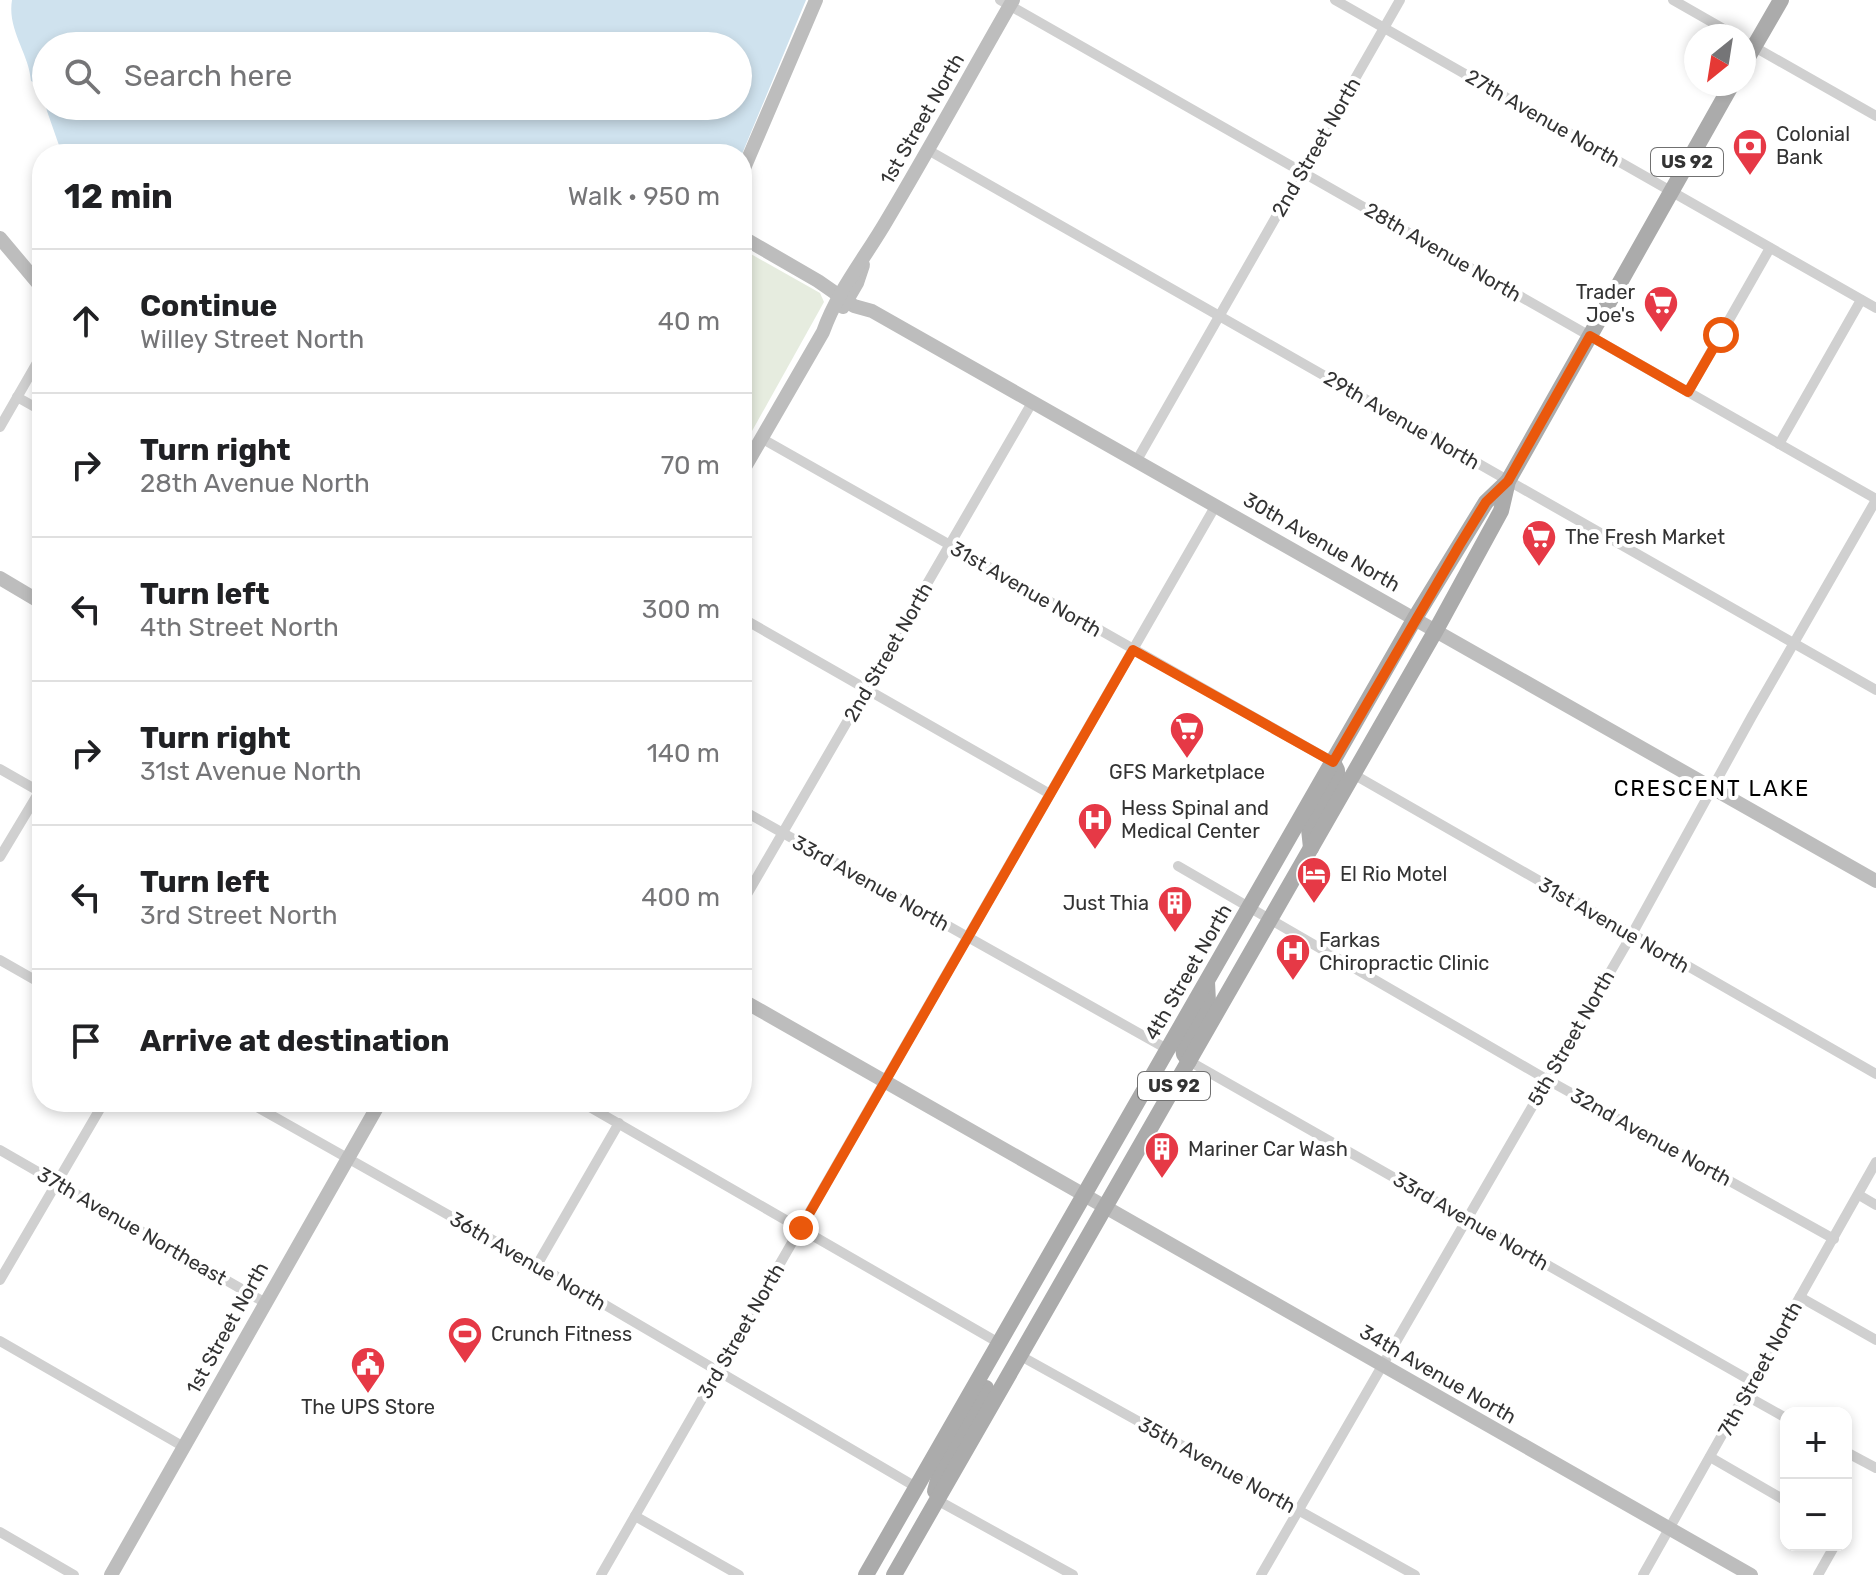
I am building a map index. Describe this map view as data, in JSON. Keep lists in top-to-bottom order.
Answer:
{
  "streets": {
    "main road": ["US 92", "4th Street North"],
    "street": [
      "27th Avenue North",
      "1st Street North",
      "2nd Street North",
      "28th Avenue North",
      "29th Avenue North",
      "30th Avenue North",
      "31st Avenue North",
      "33rd Avenue North",
      "5th Street North",
      "32nd Avenue North",
      "37th Avenue Northeast",
      "36th Avenue North",
      "3rd Street North",
      "7th Street North",
      "34th Avenue North",
      "35th Avenue North"
    ]
  },
  "crossings": [
    ["27th Avenue North", "2nd Street North"],
    ["27th Avenue North", "4th Street North"],
    ["1st Street North", "28th Avenue North"],
    ["1st Street North", "29th Avenue North"],
    ["1st Street North", "30th Avenue North"],
    ["1st Street North", "31st Avenue North"],
    ["1st Street North", "37th Avenue Northeast"],
    ["1st Street North", "36th Avenue North"],
    ["2nd Street North", "28th Avenue North"],
    ["2nd Street North", "29th Avenue North"],
    ["2nd Street North", "30th Avenue North"],
    ["2nd Street North", "31st Avenue North"],
    ["2nd Street North", "33rd Avenue North"],
    ["28th Avenue North", "4th Street North"],
    ["28th Avenue North", "5th Street North"],
    ["29th Avenue North", "4th Street North"],
    ["29th Avenue North", "5th Street North"],
    ["30th Avenue North", "4th Street North"],
    ["30th Avenue North", "5th Street North"],
    ["30th Avenue North", "3rd Street North"],
    ["31st Avenue North", "4th Street North"],
    ["31st Avenue North", "5th Street North"],
    ["31st Avenue North", "3rd Street North"],
    ["33rd Avenue North", "4th Street North"],
    ["33rd Avenue North", "5th Street North"],
    ["33rd Avenue North", "3rd Street North"],
    ["33rd Avenue North", "7th Street North"],
    ["4th Street North", "32nd Avenue North"],
    ["4th Street North", "36th Avenue North"],
    ["4th Street North", "34th Avenue North"],
    ["4th Street North", "35th Avenue North"],
    ["5th Street North", "32nd Avenue North"],
    ["5th Street North", "34th Avenue North"],
    ["5th Street North", "35th Avenue North"],
    ["32nd Avenue North", "7th Street North"],
    ["36th Avenue North", "3rd Street North"],
    ["3rd Street North", "34th Avenue North"],
    ["7th Street North", "34th Avenue North"]
  ],
  "districts": ["CRESCENT LAKE"],
  "places": {
    "bank": ["Colonial Bank"],
    "supermarket": ["Trader Joe's", "The Fresh Market", "GFS Marketplace"],
    "hospital": ["Hess Spinal and Medical Center", "Farkas Chiropractic Clinic"],
    "hotel": ["El Rio Motel"],
    "building": ["Just Thia", "Mariner Car Wash"],
    "sports": ["Crunch Fitness"],
    "public building": ["The UPS Store"]
  },
  "north": "bottom left",
  "page": {
    "search": "Search here",
    "heading": ["12 min", "Walk · 950 m"],
    "list": [
      ["Continue", "Willey Street North", "40 m"],
      ["Turn right", "28th Avenue North", "70 m"],
      ["Turn left", "4th Street North", "300 m"],
      ["Turn right", "31st Avenue North", "140 m"],
      ["Turn left", "3rd Street North", "400 m"],
      "Arrive at destination"
    ],
    "map_buttons": ["+", "−"]
  }
}
